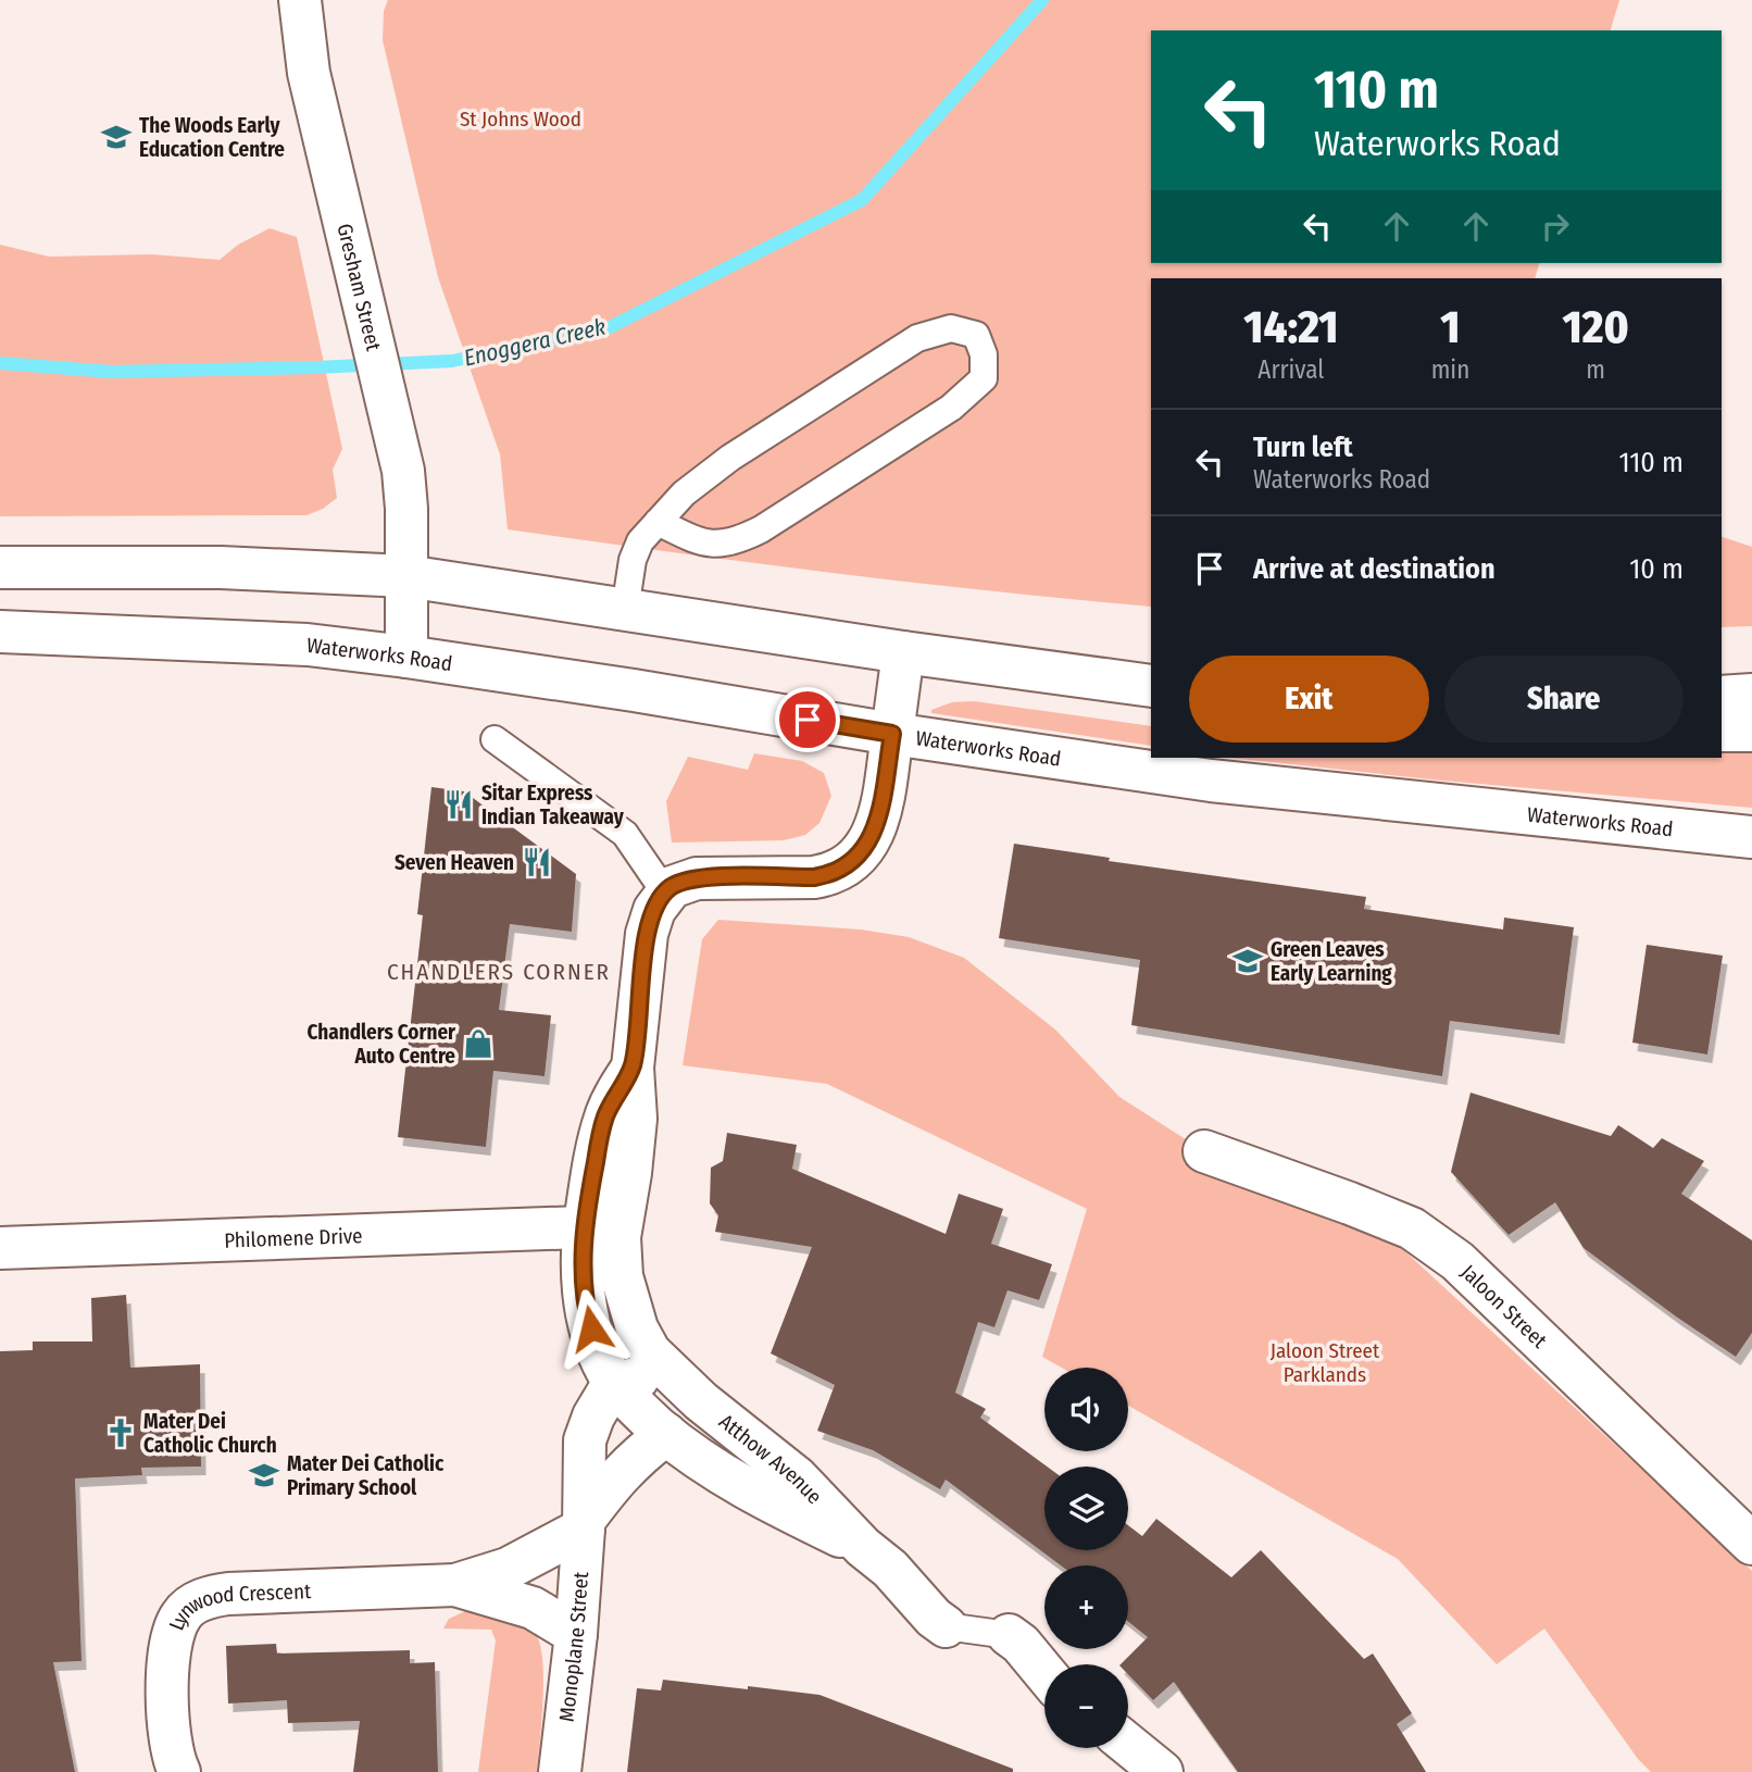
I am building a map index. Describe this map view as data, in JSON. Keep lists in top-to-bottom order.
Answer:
{
  "streets": {
    "street": [
      "Gresham Street",
      "Waterworks Road",
      "Philomene Drive",
      "Jaloon Street",
      "Atthow Avenue",
      "Lynwood Crescent",
      "Monoplane Street"
    ]
  },
  "crossings": [
    ["Gresham Street", "Waterworks Road"],
    ["Lynwood Crescent", "Monoplane Street"]
  ],
  "districts": ["CHANDLERS CORNER"],
  "water": ["Enoggera Creek"],
  "parks": ["St Johns Wood", "Jaloon Street Parklands"],
  "places": {
    "school or university": ["The Woods Early Education Centre", "Green Leaves Early Learning", "Mater Dei Catholic Primary School"],
    "restaurant": ["Sitar Express Indian Takeaway", "Seven Heaven"],
    "shop": ["Chandlers Corner Auto Centre"],
    "church": ["Mater Dei Catholic Church"]
  },
  "page": {
    "turn": ["110 m", "Waterworks Road"],
    "eta": [
      "14:21",
      "Arrival",
      "1",
      "min",
      "120",
      "m"
    ],
    "list": [
      {
        "name": "Turn left",
        "note": "Waterworks Road",
        "value": "110 m"
      },
      {
        "name": "Arrive at destination",
        "value": "10 m"
      }
    ],
    "buttons": ["Exit", "Share"],
    "map_buttons": ["+", "−"]
  }
}
